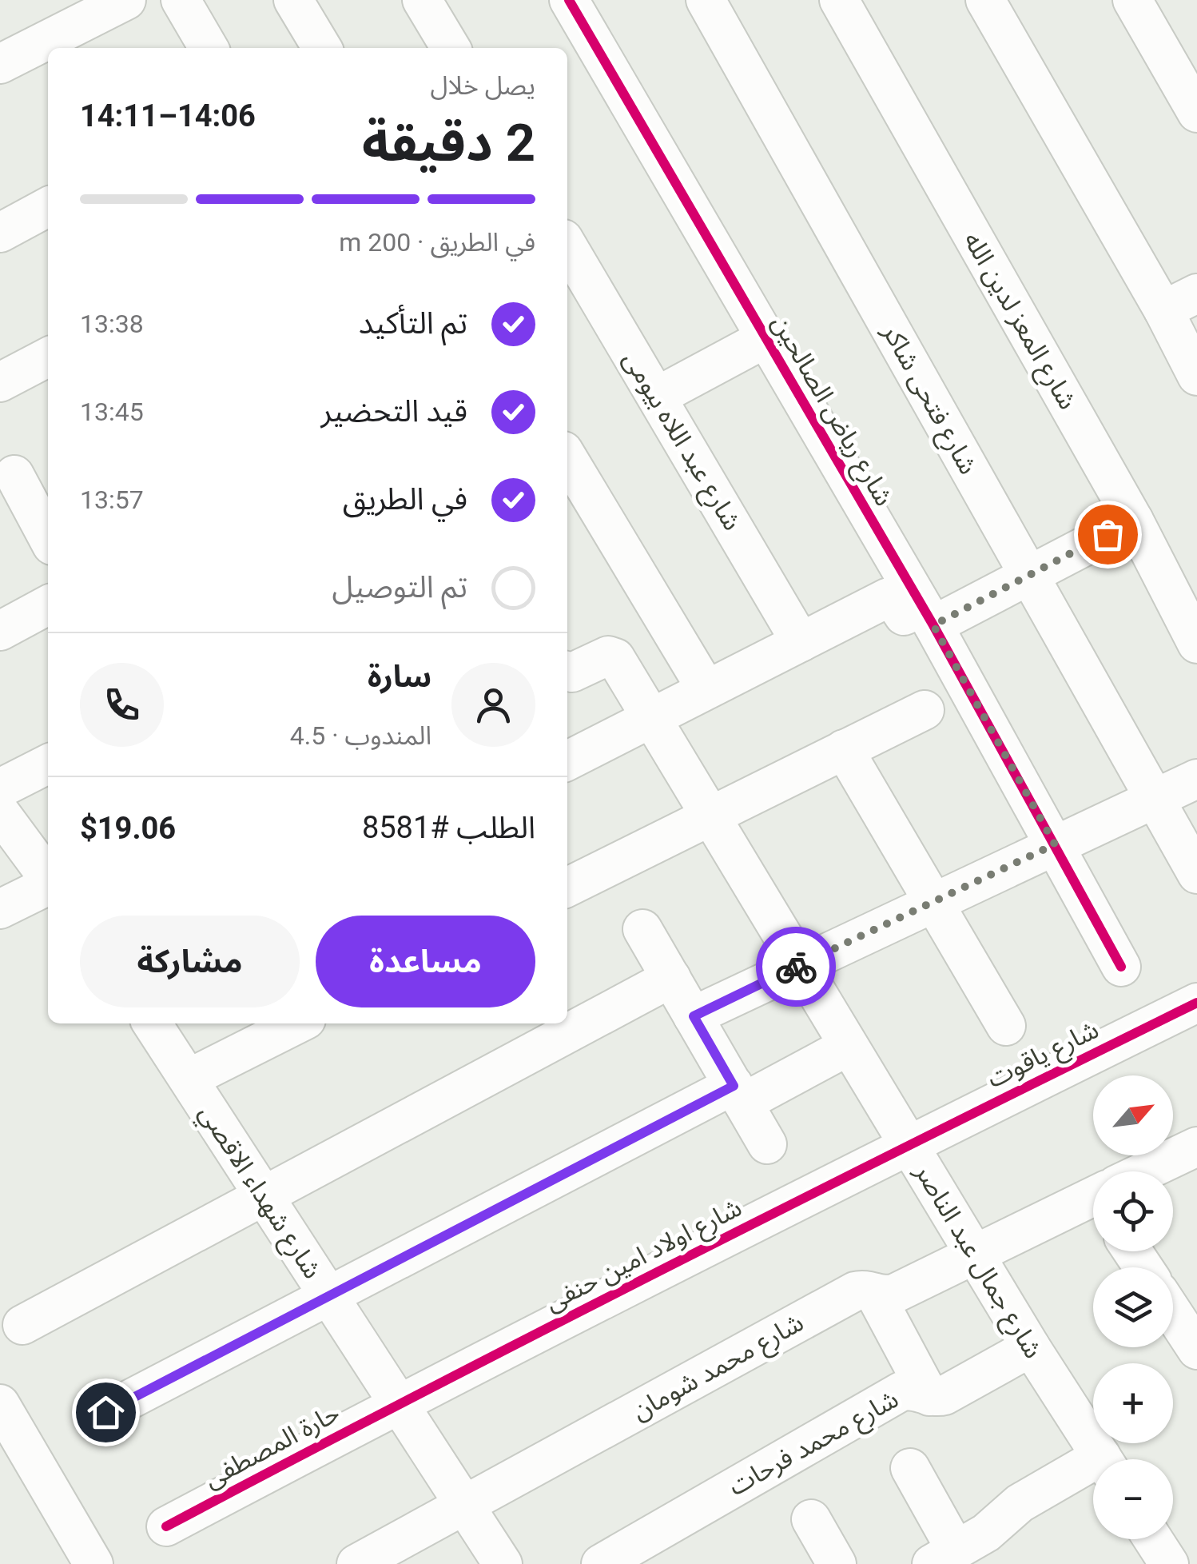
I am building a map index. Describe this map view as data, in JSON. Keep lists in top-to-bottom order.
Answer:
{
  "streets": {
    "street": [
      "شارع المعز لدين الله",
      "شارع فتحى شاكر",
      "شارع رياض الصالحين",
      "شارع عبد اللاه بيومى",
      "شارع ياقوت",
      "شارع شهداء الاقصي",
      "شارع اولاد امين حنفى",
      "شارع جمال عبد الناصر",
      "شارع محمد شومان",
      "شارع محمد فرحات",
      "حارة المصطفى"
    ]
  },
  "crossings": [
    ["شارع ياقوت", "شارع اولاد امين حنفى"],
    ["شارع ياقوت", "شارع جمال عبد الناصر"],
    ["شارع شهداء الاقصي", "شارع اولاد امين حنفى"],
    ["شارع شهداء الاقصي", "شارع محمد شومان"],
    ["شارع شهداء الاقصي", "حارة المصطفى"],
    ["شارع اولاد امين حنفى", "شارع جمال عبد الناصر"],
    ["شارع اولاد امين حنفى", "حارة المصطفى"],
    ["شارع جمال عبد الناصر", "شارع محمد شومان"],
    ["شارع جمال عبد الناصر", "شارع محمد فرحات"]
  ],
  "north": "top right",
  "page": {
    "heading": ["2 دقيقة", "يصل خلال", "14:06–14:11"],
    "panel": [
      "سارة",
      "المندوب · 4.5",
      "الطلب #8581",
      "$19.06"
    ],
    "bar": "في الطريق · 200 m",
    "list": [
      ["تم التأكيد", "13:38"],
      ["قيد التحضير", "13:45"],
      ["في الطريق", "13:57"],
      "تم التوصيل"
    ],
    "buttons": ["مساعدة", "مشاركة"],
    "map_buttons": ["+", "−"]
  }
}
